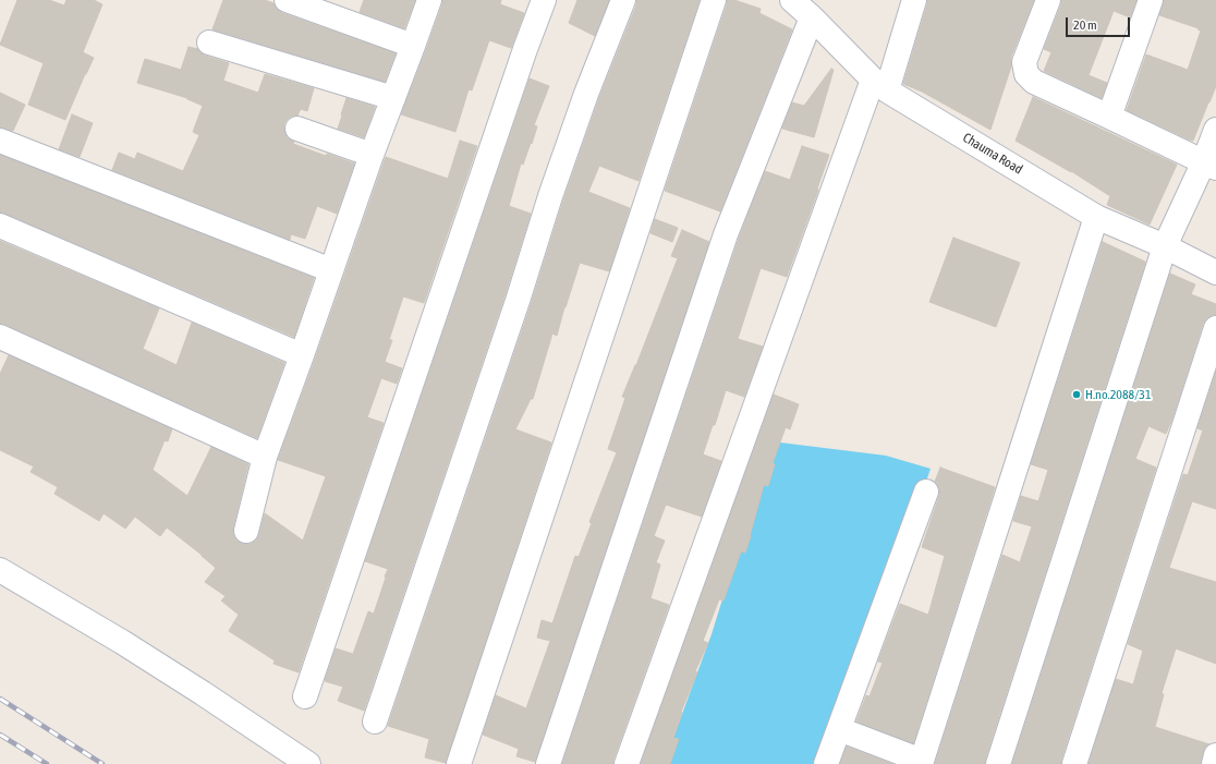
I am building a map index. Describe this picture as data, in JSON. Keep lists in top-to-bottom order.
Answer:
{
  "streets": {
    "street": ["Chauma Road"]
  },
  "places": ["H.no.2088/31"],
  "scale_bar": "20 m"
}
